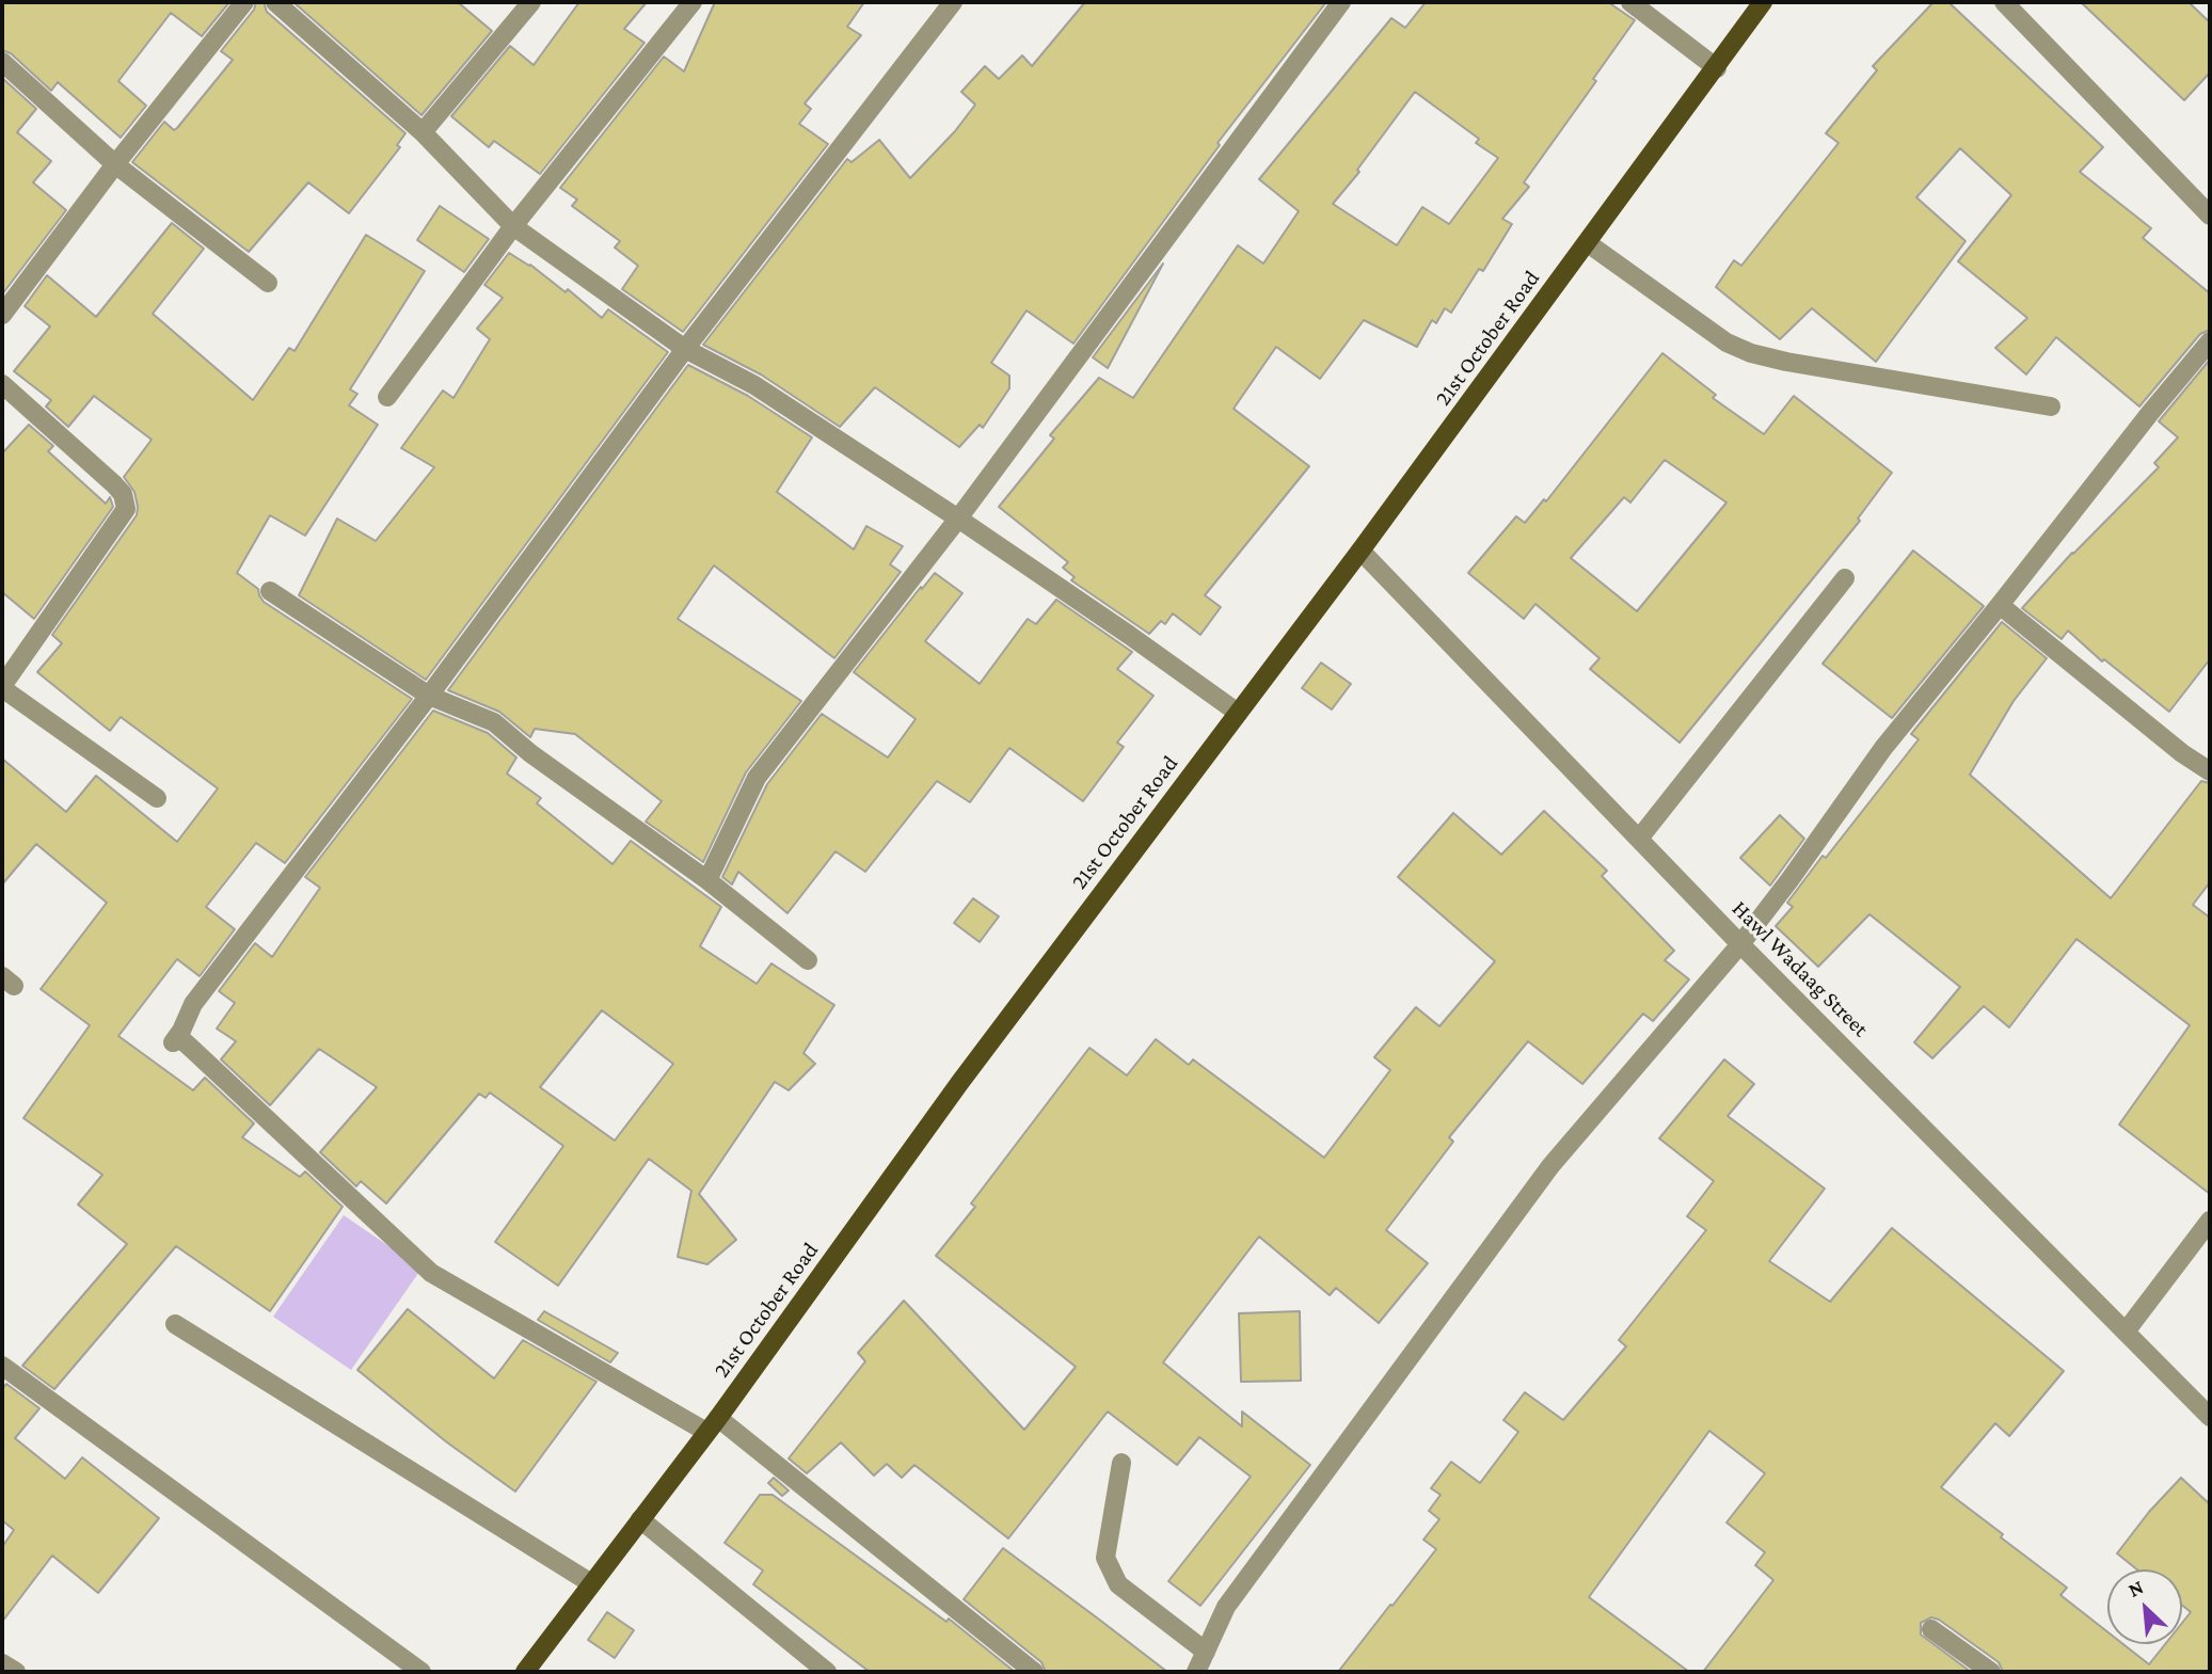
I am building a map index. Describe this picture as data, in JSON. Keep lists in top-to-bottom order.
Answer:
{
  "streets": {
    "main road": ["21st October Road"],
    "street": ["Hawl Wadaag Street"]
  },
  "crossings": [
    ["21st October Road", "Hawl Wadaag Street"]
  ],
  "north": "top left"
}
